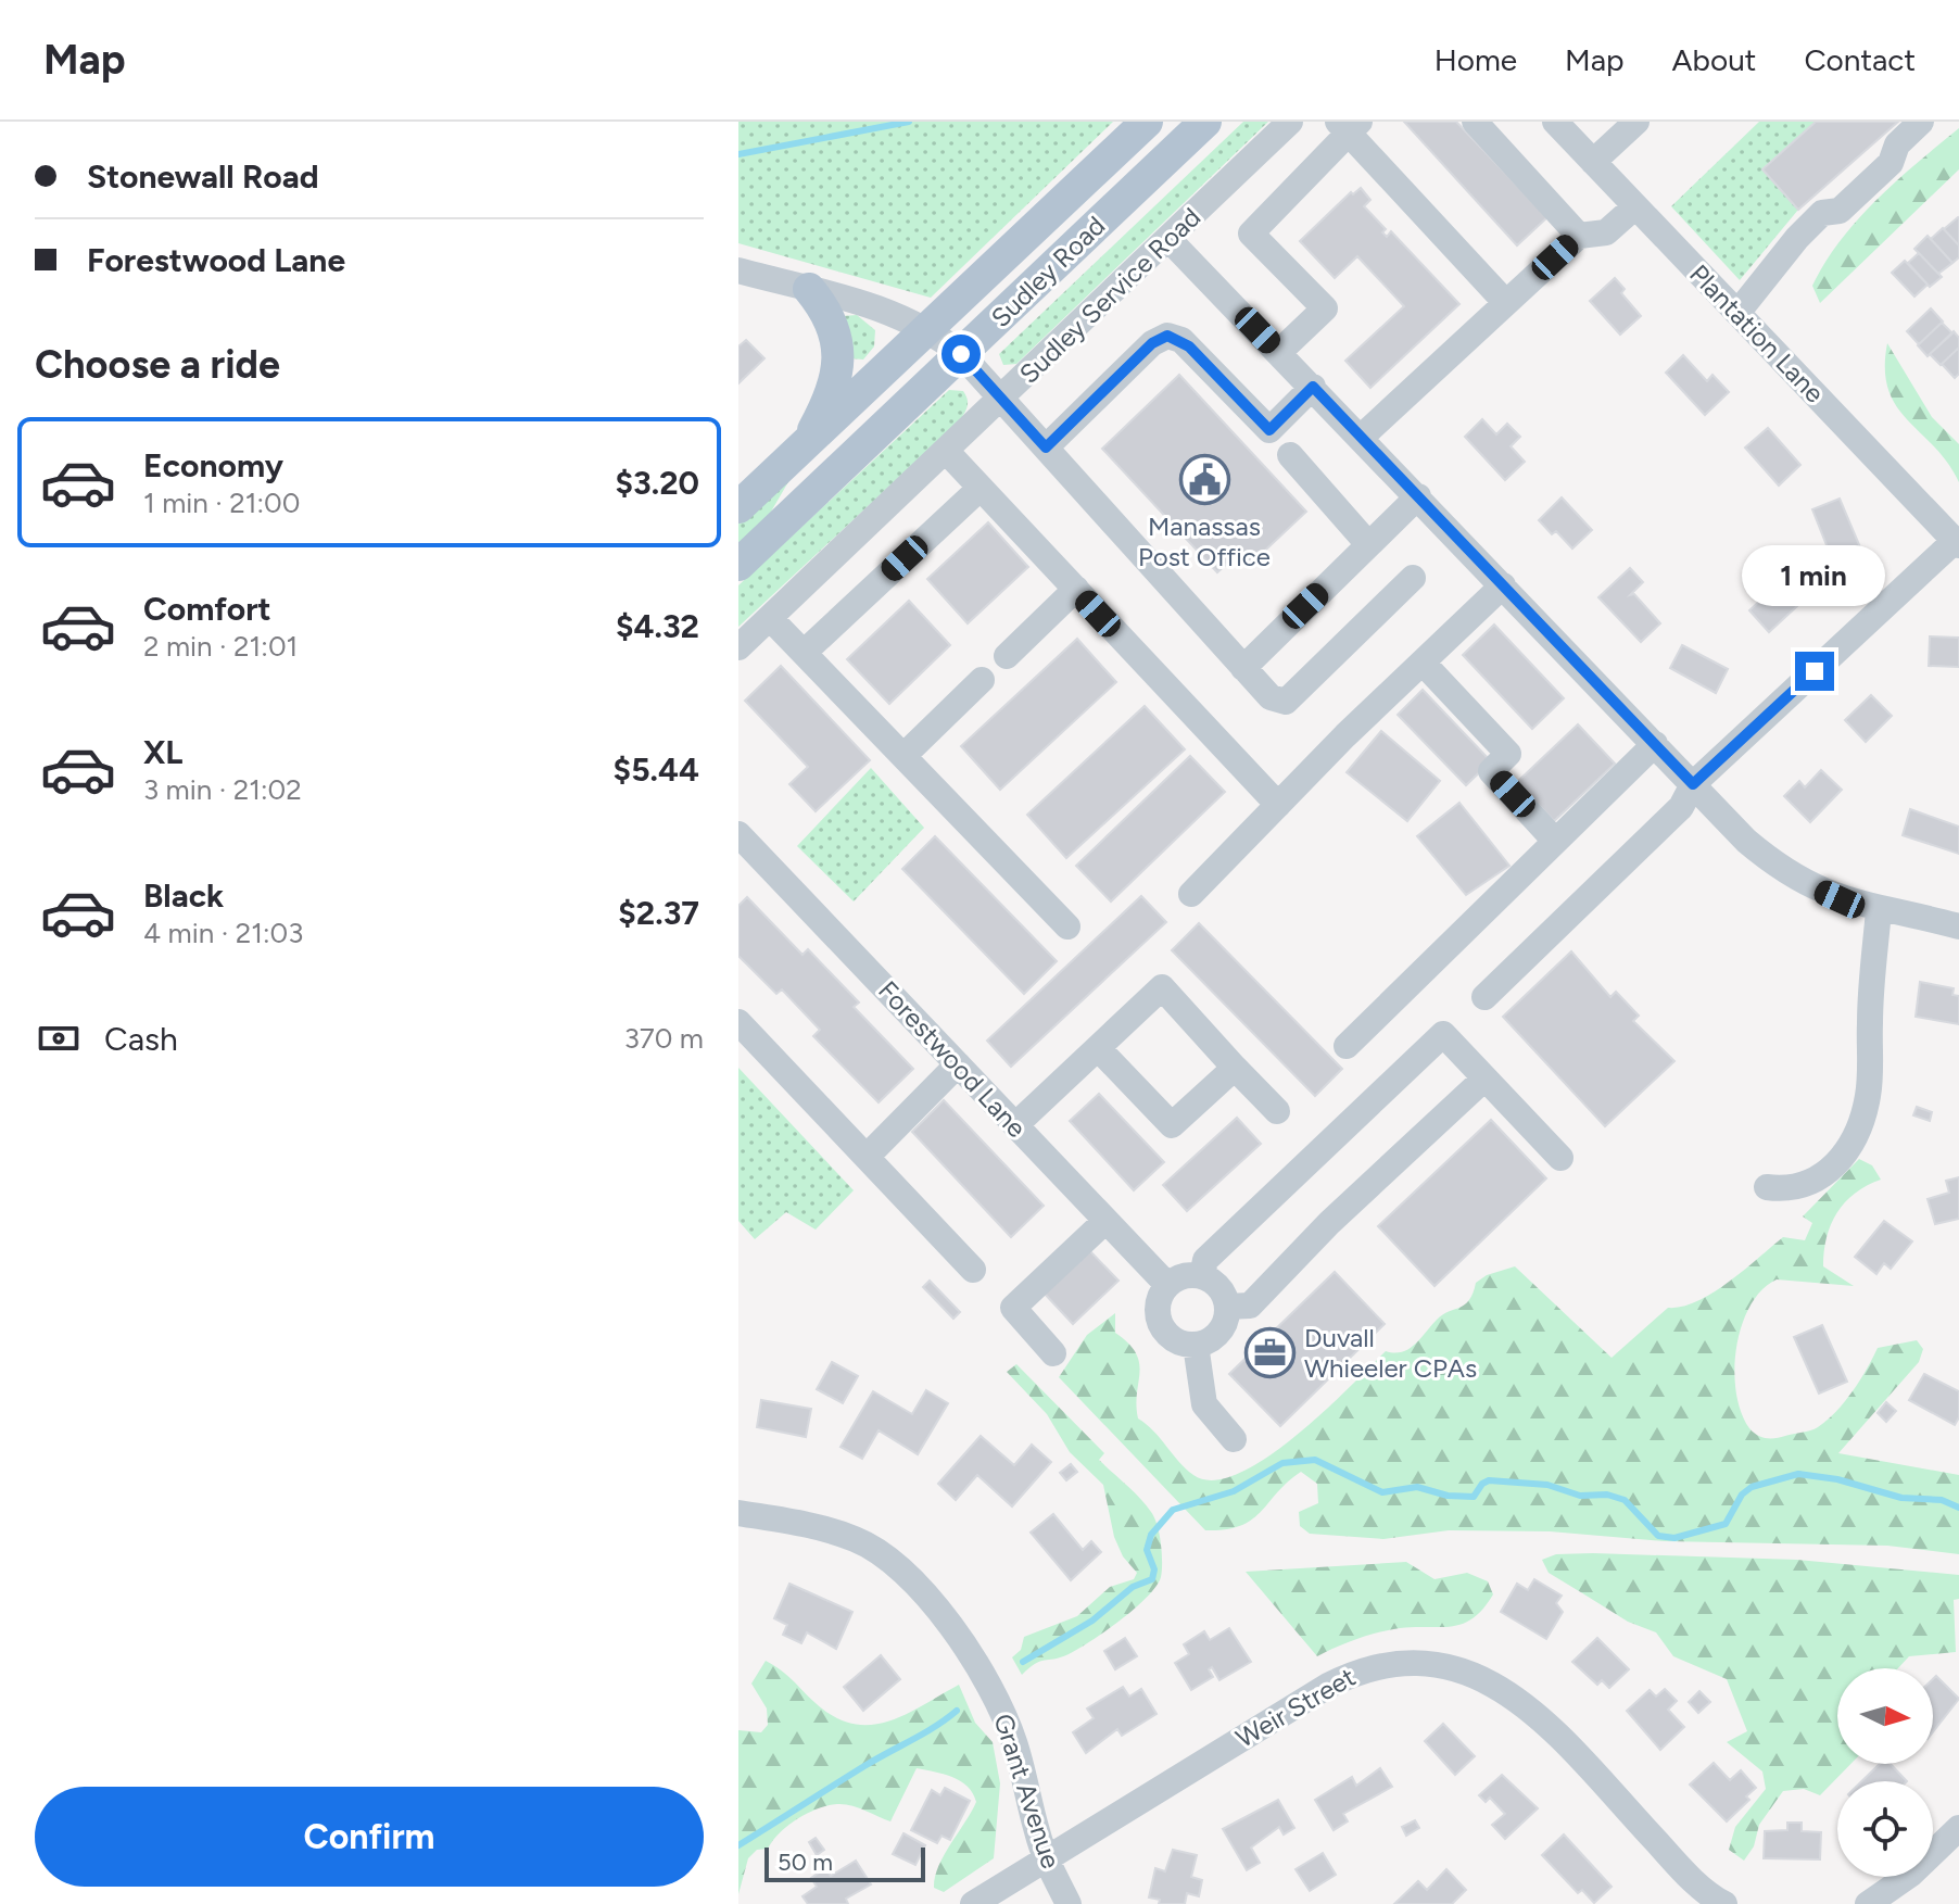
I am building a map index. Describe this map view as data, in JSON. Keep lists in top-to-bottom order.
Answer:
{
  "streets": {
    "main road": ["Sudley Road"],
    "street": [
      "Sudley Service Road",
      "Plantation Lane",
      "Forestwood Lane",
      "Weir Street",
      "Grant Avenue"
    ]
  },
  "crossings": [
    ["Weir Street", "Grant Avenue"]
  ],
  "places": {
    "public building": ["Manassas Post Office"],
    "office": ["Duvall Whieeler CPAs"]
  },
  "scale_bar": "50 m",
  "north": "right",
  "page": {
    "header": "Map",
    "nav": [
      "Home",
      "Map",
      "About",
      "Contact"
    ],
    "banner": ["Stonewall Road", "Forestwood Lane"],
    "heading": "Choose a ride",
    "list": [
      {
        "name": "Economy",
        "note": "1 min · 21:00",
        "value": "$3.20"
      },
      {
        "name": "Comfort",
        "note": "2 min · 21:01",
        "value": "$4.32"
      },
      {
        "name": "XL",
        "note": "3 min · 21:02",
        "value": "$5.44"
      },
      {
        "name": "Black",
        "note": "4 min · 21:03",
        "value": "$2.37"
      }
    ],
    "bubble": "1 min",
    "pay": ["Cash", "370 m"],
    "buttons": "Confirm",
    "scale": "50 m"
  }
}
